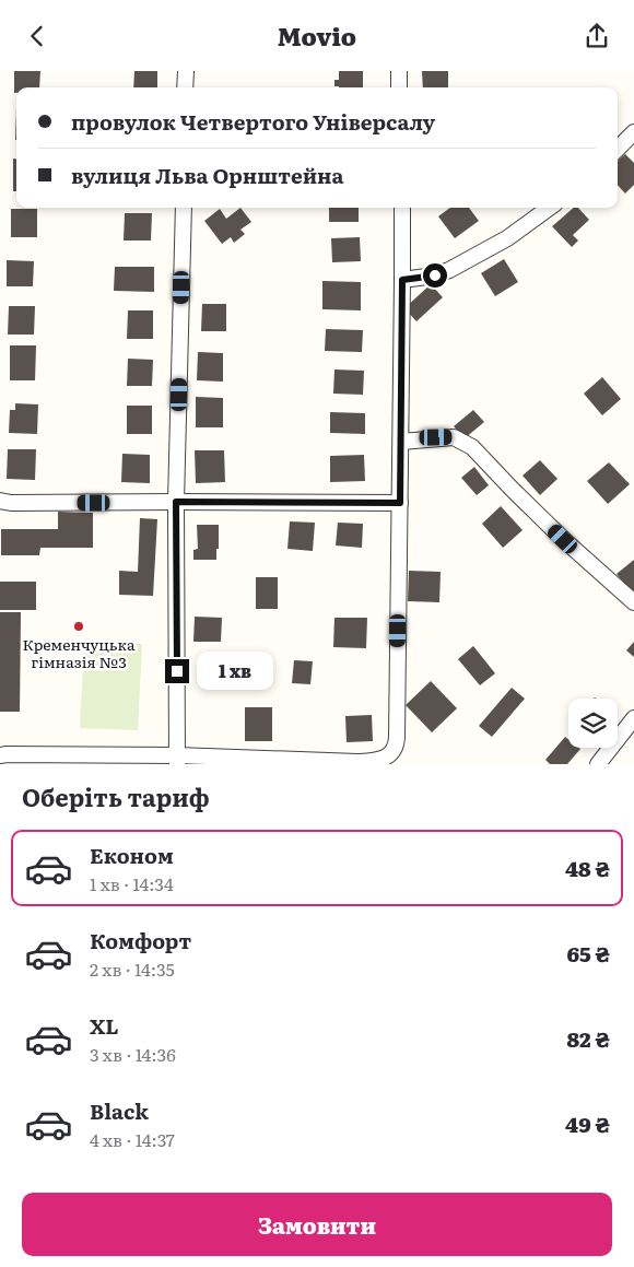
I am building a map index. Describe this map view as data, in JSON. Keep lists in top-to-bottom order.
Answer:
{
  "places": ["Кременчуцька гімназія №3"],
  "page": {
    "header": "Movio",
    "banner": ["провулок Четвертого Універсалу", "вулиця Льва Орнштейна"],
    "bubble": "1 хв",
    "heading": "Оберіть тариф",
    "list": [
      {
        "name": "Економ",
        "note": "1 хв · 14:34",
        "value": "48 ₴"
      },
      {
        "name": "Комфорт",
        "note": "2 хв · 14:35",
        "value": "65 ₴"
      },
      {
        "name": "XL",
        "note": "3 хв · 14:36",
        "value": "82 ₴"
      },
      {
        "name": "Black",
        "note": "4 хв · 14:37",
        "value": "49 ₴"
      }
    ],
    "buttons": "Замовити"
  }
}
